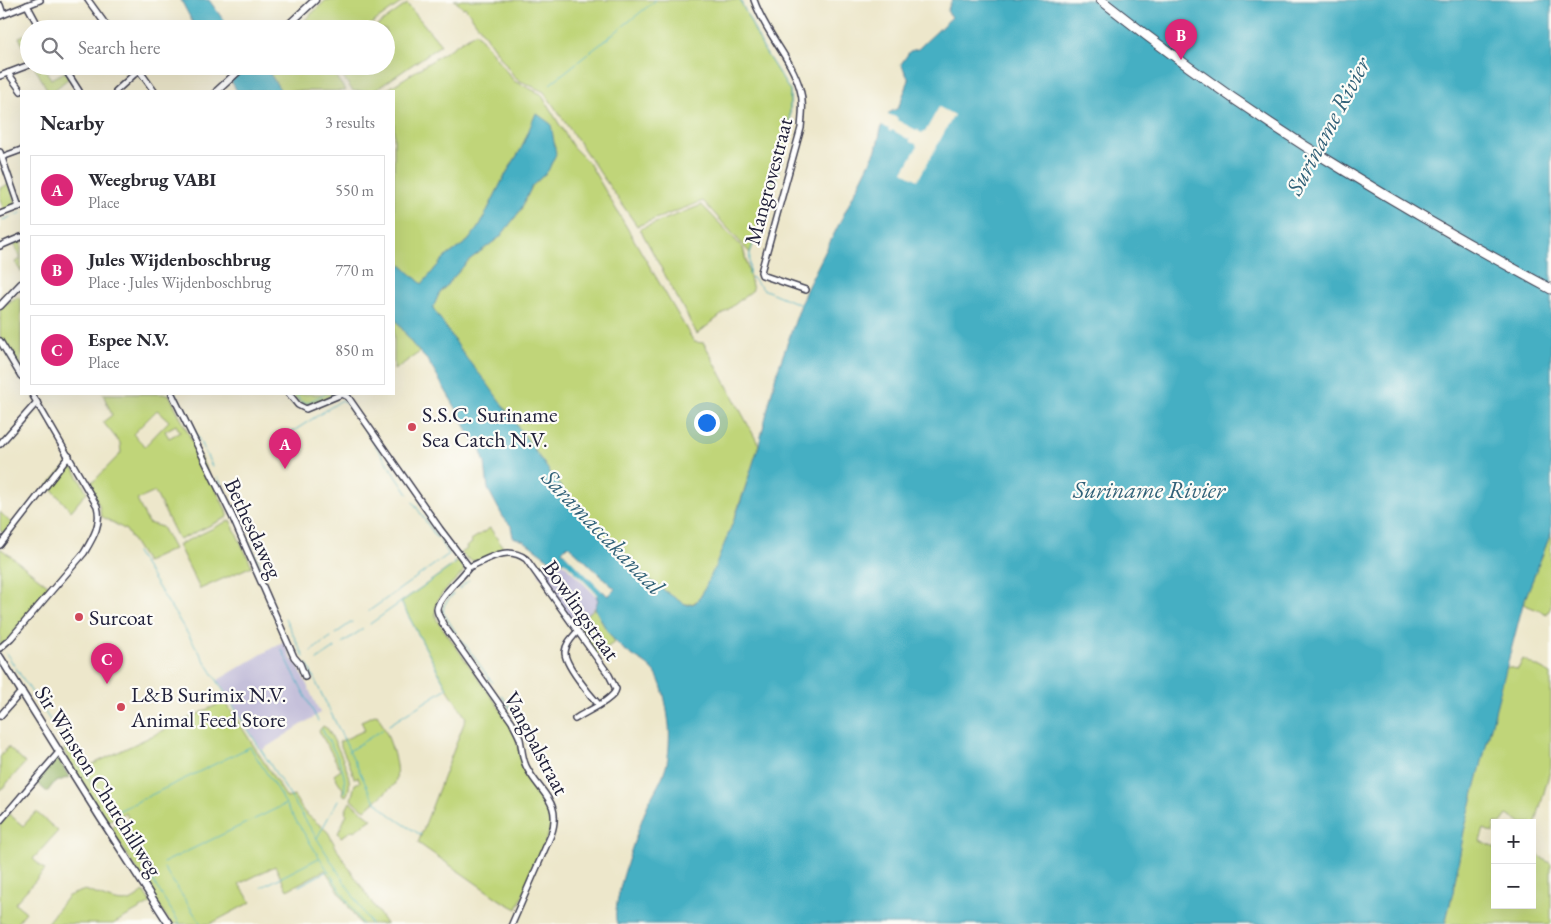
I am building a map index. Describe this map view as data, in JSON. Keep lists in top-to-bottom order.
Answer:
{
  "streets": {
    "street": [
      "Mangrovestraat",
      "Bethesdaweg",
      "Bowlingstraat",
      "Vangbalstraat",
      "Sir Winston Churchillweg"
    ]
  },
  "crossings": [
    ["Bowlingstraat", "Vangbalstraat"]
  ],
  "water": ["Suriname Rivier", "Saramaccakanaal"],
  "places": ["S.S.C. Suriname Sea Catch N.V.", "Surcoat", "L&B Surimix N.V. Animal Feed Store"],
  "page": {
    "pins": ["B", "A", "C"],
    "search": "Search here",
    "heading": ["Nearby", "3 results"],
    "list": [
      {
        "mark": "A",
        "name": "Weegbrug VABI",
        "note": "Place",
        "value": "550 m"
      },
      {
        "mark": "B",
        "name": "Jules Wijdenboschbrug",
        "note": "Place · Jules Wijdenboschbrug",
        "value": "770 m"
      },
      {
        "mark": "C",
        "name": "Espee N.V.",
        "note": "Place",
        "value": "850 m"
      }
    ],
    "map_buttons": ["+", "−"]
  }
}
